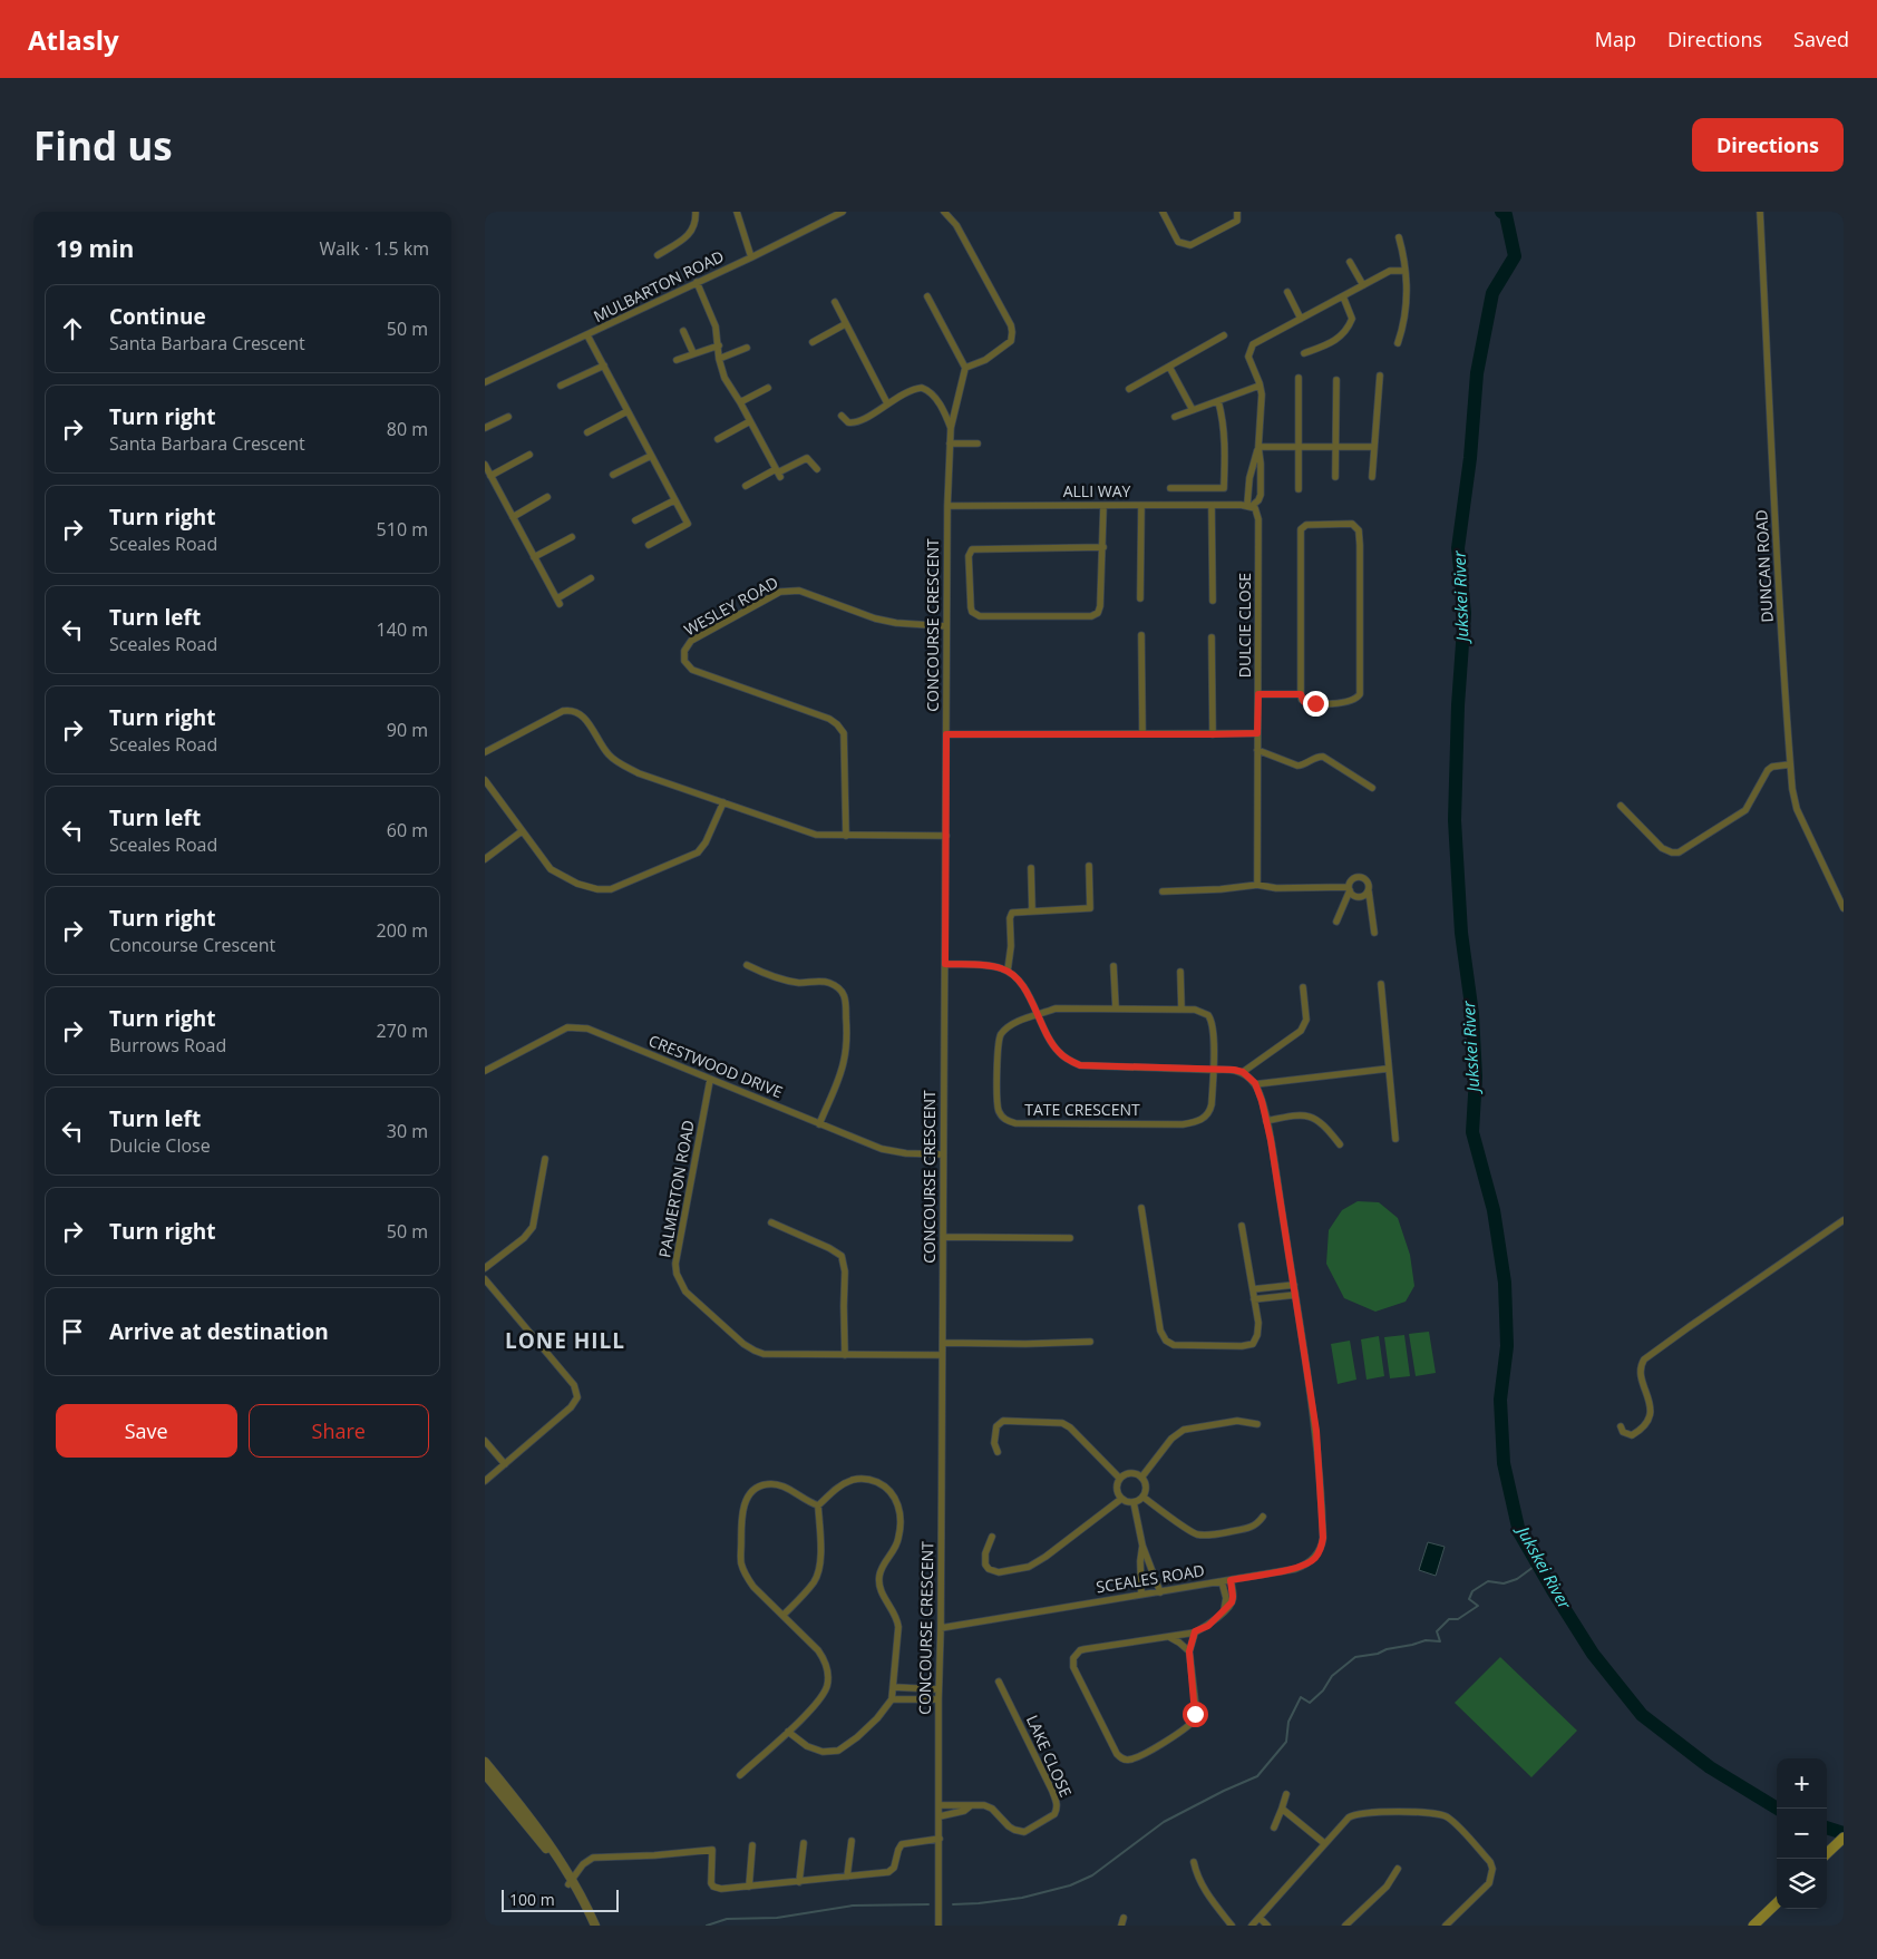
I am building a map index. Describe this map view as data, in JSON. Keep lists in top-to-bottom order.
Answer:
{
  "streets": {
    "street": [
      "MULBARTON ROAD",
      "ALLI WAY",
      "DUNCAN ROAD",
      "WESLEY ROAD",
      "CONCOURSE CRESCENT",
      "DULCIE CLOSE",
      "CRESTWOOD DRIVE",
      "TATE CRESCENT",
      "PALMERTON ROAD",
      "SCEALES ROAD",
      "LAKE CLOSE"
    ]
  },
  "crossings": [
    ["ALLI WAY", "CONCOURSE CRESCENT"],
    ["ALLI WAY", "DULCIE CLOSE"],
    ["WESLEY ROAD", "CONCOURSE CRESCENT"],
    ["CONCOURSE CRESCENT", "CRESTWOOD DRIVE"],
    ["CONCOURSE CRESCENT", "PALMERTON ROAD"],
    ["CONCOURSE CRESCENT", "SCEALES ROAD"],
    ["CONCOURSE CRESCENT", "LAKE CLOSE"],
    ["CRESTWOOD DRIVE", "PALMERTON ROAD"]
  ],
  "districts": ["LONE HILL"],
  "water": ["Jukskei River"],
  "scale_bar": "100 m",
  "page": {
    "header": "Atlasly",
    "nav": ["Map", "Directions", "Saved"],
    "buttons": [
      "Directions",
      ["Save", "Share"]
    ],
    "title": "Find us",
    "heading": ["19 min", "Walk · 1.5 km"],
    "list": [
      ["Continue", "Santa Barbara Crescent", "50 m"],
      ["Turn right", "Santa Barbara Crescent", "80 m"],
      ["Turn right", "Sceales Road", "510 m"],
      ["Turn left", "Sceales Road", "140 m"],
      ["Turn right", "Sceales Road", "90 m"],
      ["Turn left", "Sceales Road", "60 m"],
      ["Turn right", "Concourse Crescent", "200 m"],
      ["Turn right", "Burrows Road", "270 m"],
      ["Turn left", "Dulcie Close", "30 m"],
      ["Turn right", "50 m"],
      "Arrive at destination"
    ],
    "map_buttons": ["+", "−"],
    "scale": "100 m"
  }
}
